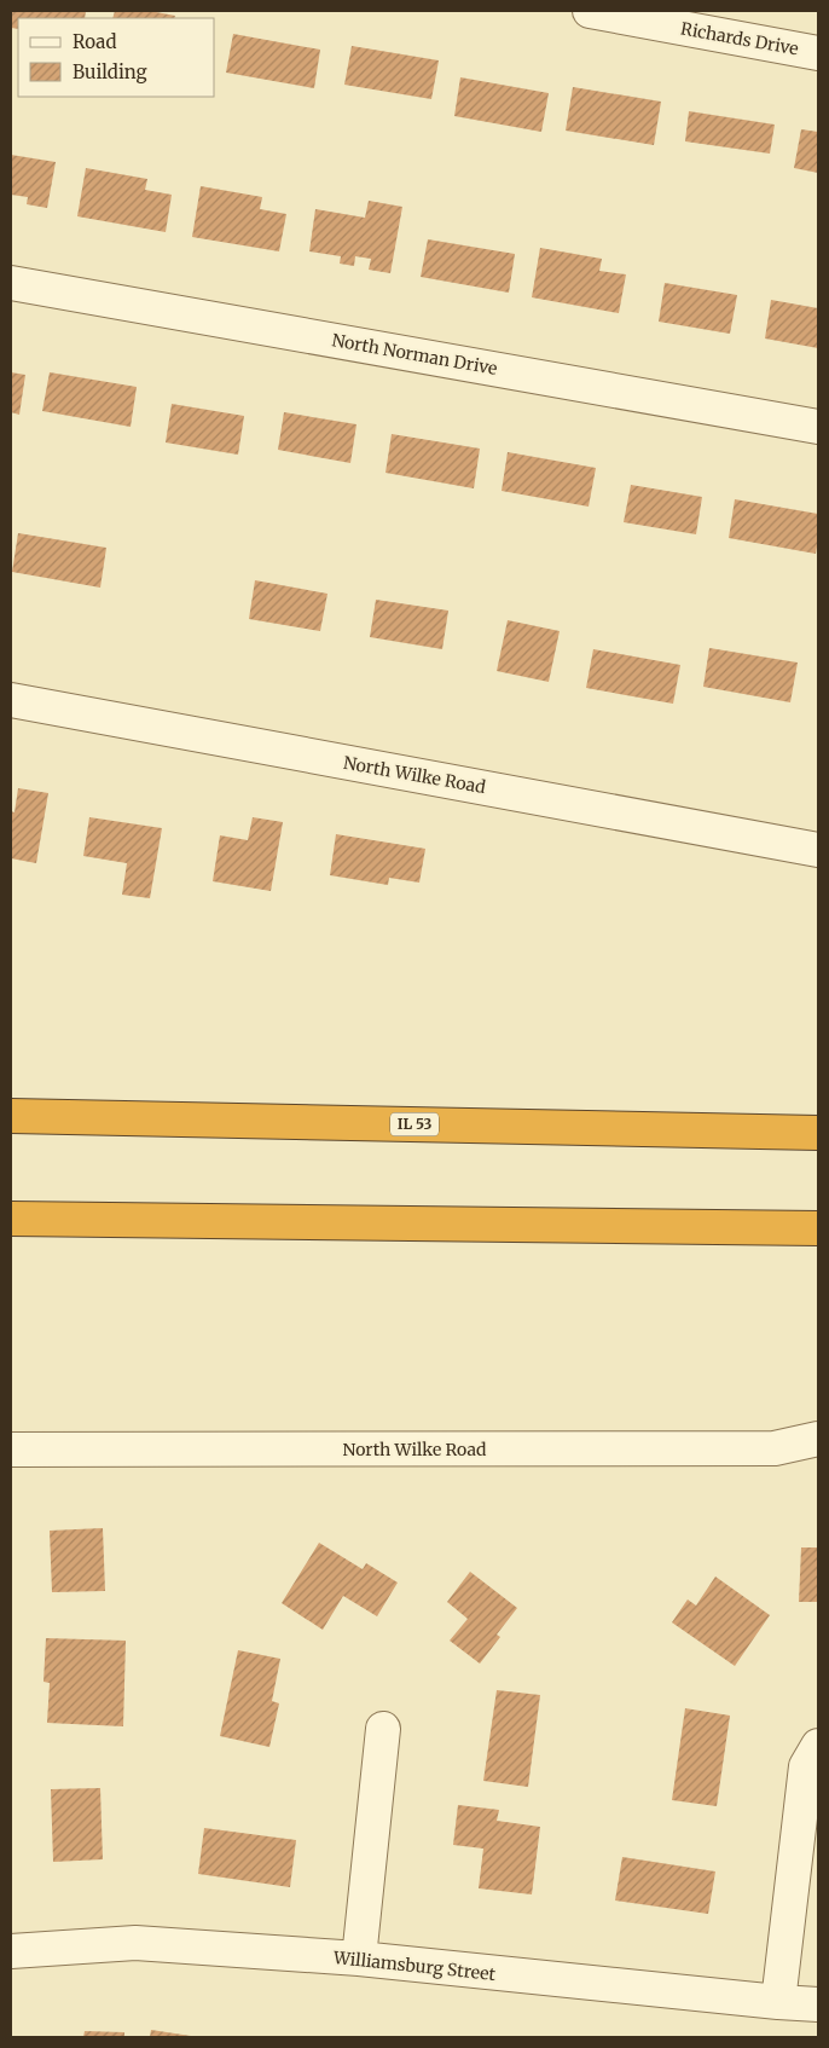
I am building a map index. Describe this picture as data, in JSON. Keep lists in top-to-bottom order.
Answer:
{
  "streets": {
    "highway": ["IL 53"],
    "street": [
      "Richards Drive",
      "North Norman Drive",
      "North Wilke Road",
      "Williamsburg Street"
    ]
  },
  "legend": ["Road", "Building"]
}
